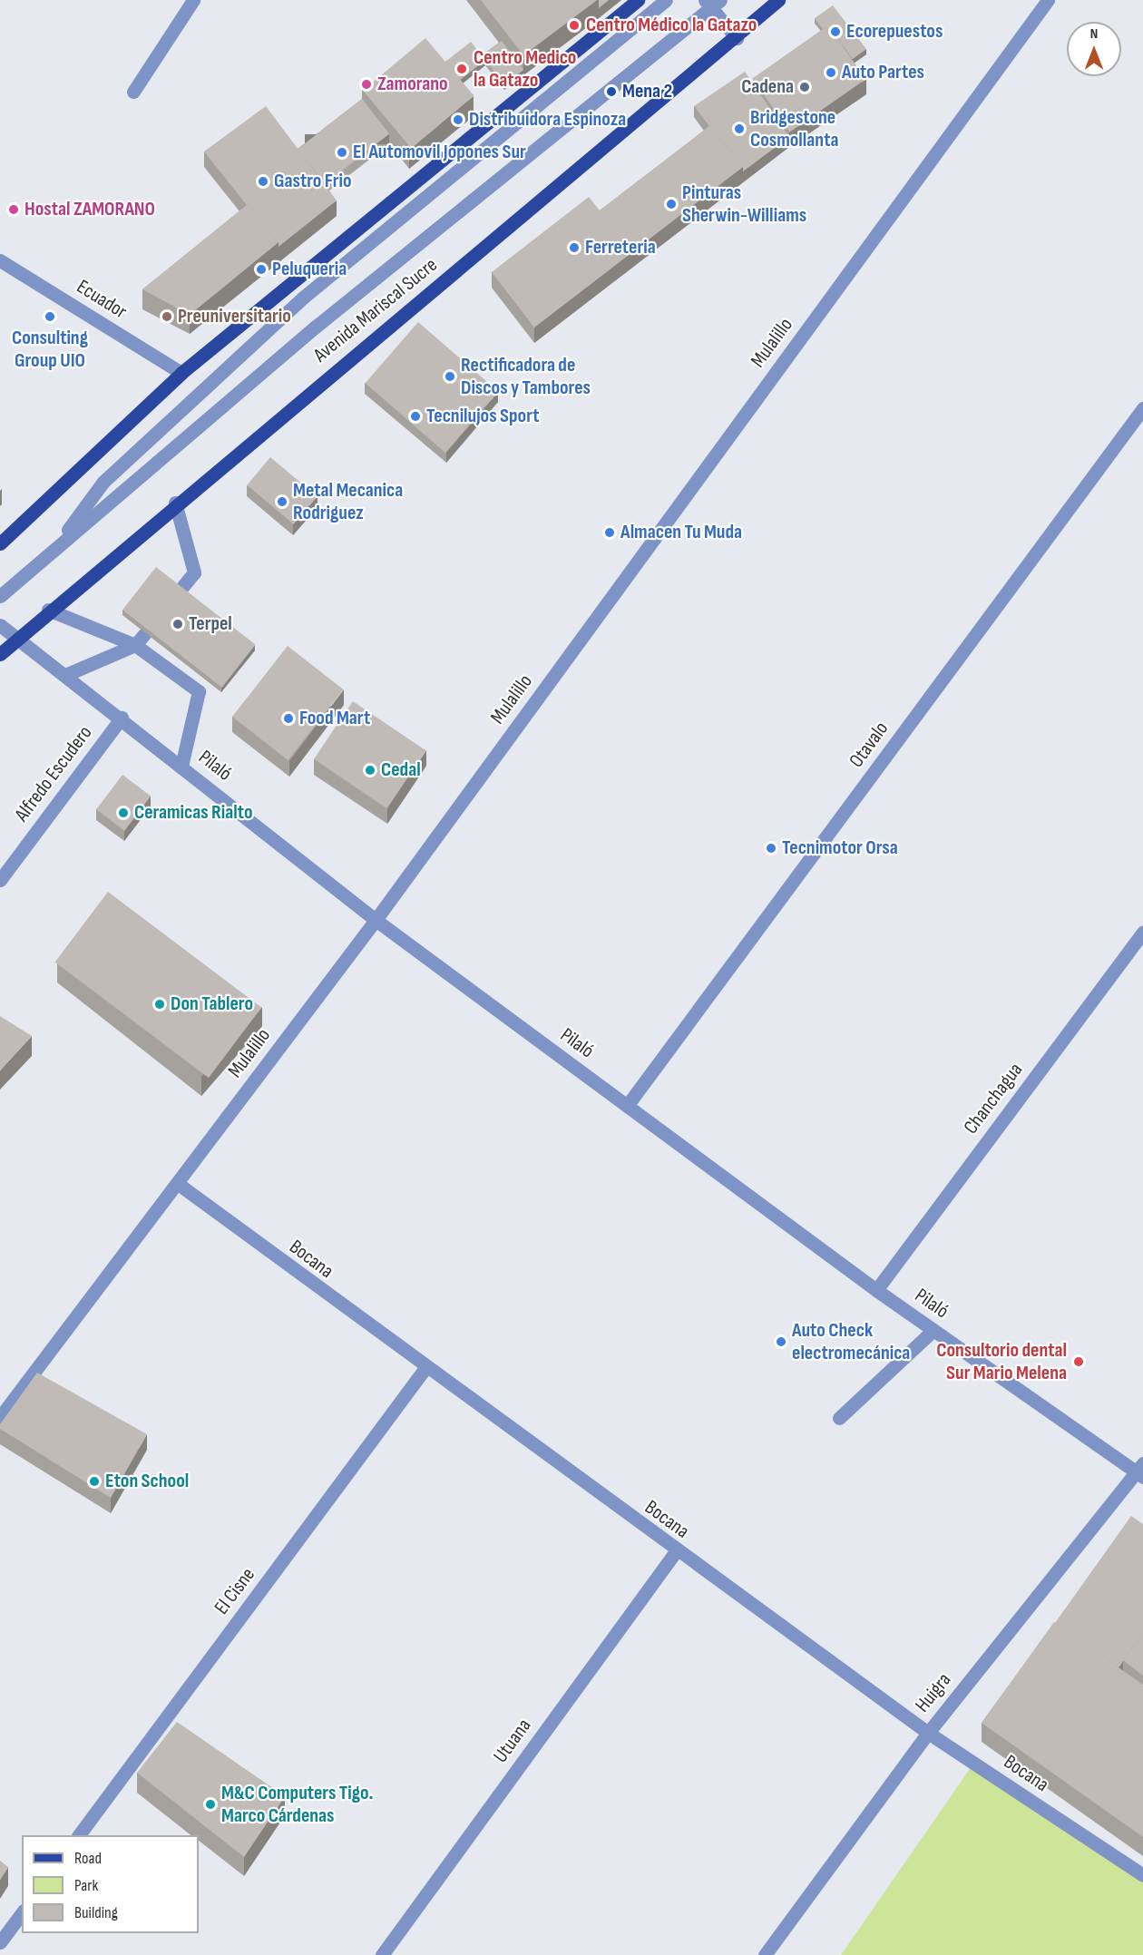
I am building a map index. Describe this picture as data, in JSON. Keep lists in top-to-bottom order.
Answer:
{
  "streets": {
    "main road": ["Avenida Mariscal Sucre"],
    "street": [
      "Ecuador",
      "Mulalillo",
      "Otavalo",
      "Pilaló",
      "Alfredo Escudero",
      "Chanchagua",
      "Bocana",
      "El Cisne",
      "Huigra",
      "Utuana"
    ]
  },
  "crossings": [
    ["Avenida Mariscal Sucre", "Pilaló"],
    ["Mulalillo", "Pilaló"],
    ["Mulalillo", "Bocana"],
    ["Otavalo", "Pilaló"],
    ["Pilaló", "Alfredo Escudero"],
    ["Pilaló", "Chanchagua"],
    ["Pilaló", "Huigra"],
    ["Bocana", "El Cisne"],
    ["Bocana", "Huigra"],
    ["Bocana", "Utuana"]
  ],
  "places": [
    "Centro Médico la Gatazo",
    "Ecorepuestos",
    "Centro Medico la Gatazo",
    "Auto Partes",
    "Zamorano",
    "Cadena",
    "Mena 2",
    "Distribuidora Espinoza",
    "Bridgestone Cosmollanta",
    "El Automovil Jopones Sur",
    "Gastro Frio",
    "Pinturas Sherwin-Williams",
    "Hostal ZAMORANO",
    "Ferreteria",
    "Peluqueria",
    "Consulting Group UIO",
    "Preuniversitario",
    "Rectificadora de Discos y Tambores",
    "Tecnilujos Sport",
    "Metal Mecanica Rodriguez",
    "Almacen Tu Muda",
    "Terpel",
    "Food Mart",
    "Cedal",
    "Ceramicas Rialto",
    "Tecnimotor Orsa",
    "Don Tablero",
    "Auto Check electromecánica",
    "Consultorio dental Sur Mario Melena",
    "Eton School",
    "M&C Computers Tigo. Marco Cárdenas"
  ],
  "legend": ["Road", "Park", "Building"],
  "north": "top"
}
